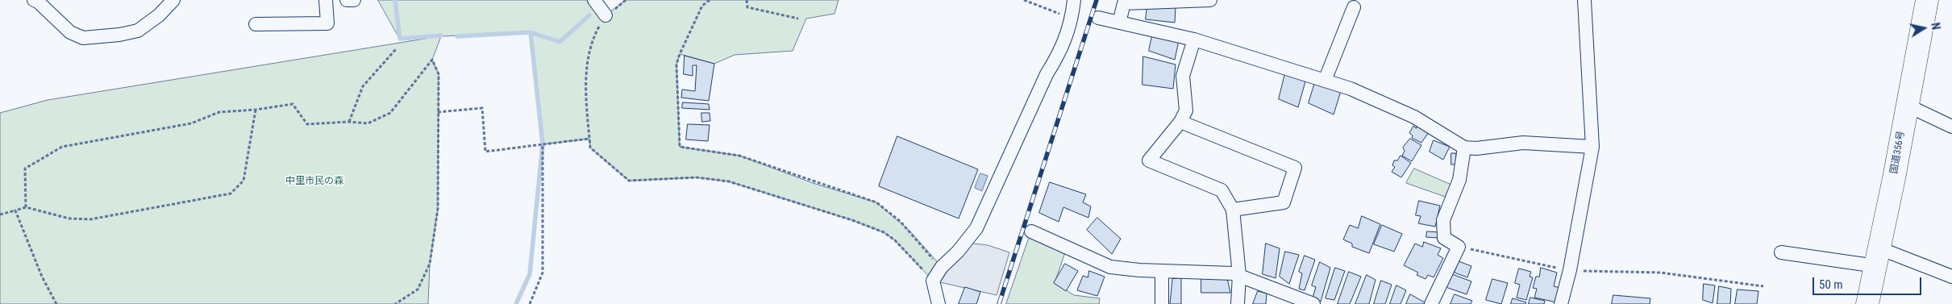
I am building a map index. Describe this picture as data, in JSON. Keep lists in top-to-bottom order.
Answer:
{
  "streets": {
    "highway": ["国道356号"]
  },
  "parks": ["中里市民の森"],
  "scale_bar": "50 m",
  "north": "right"
}
